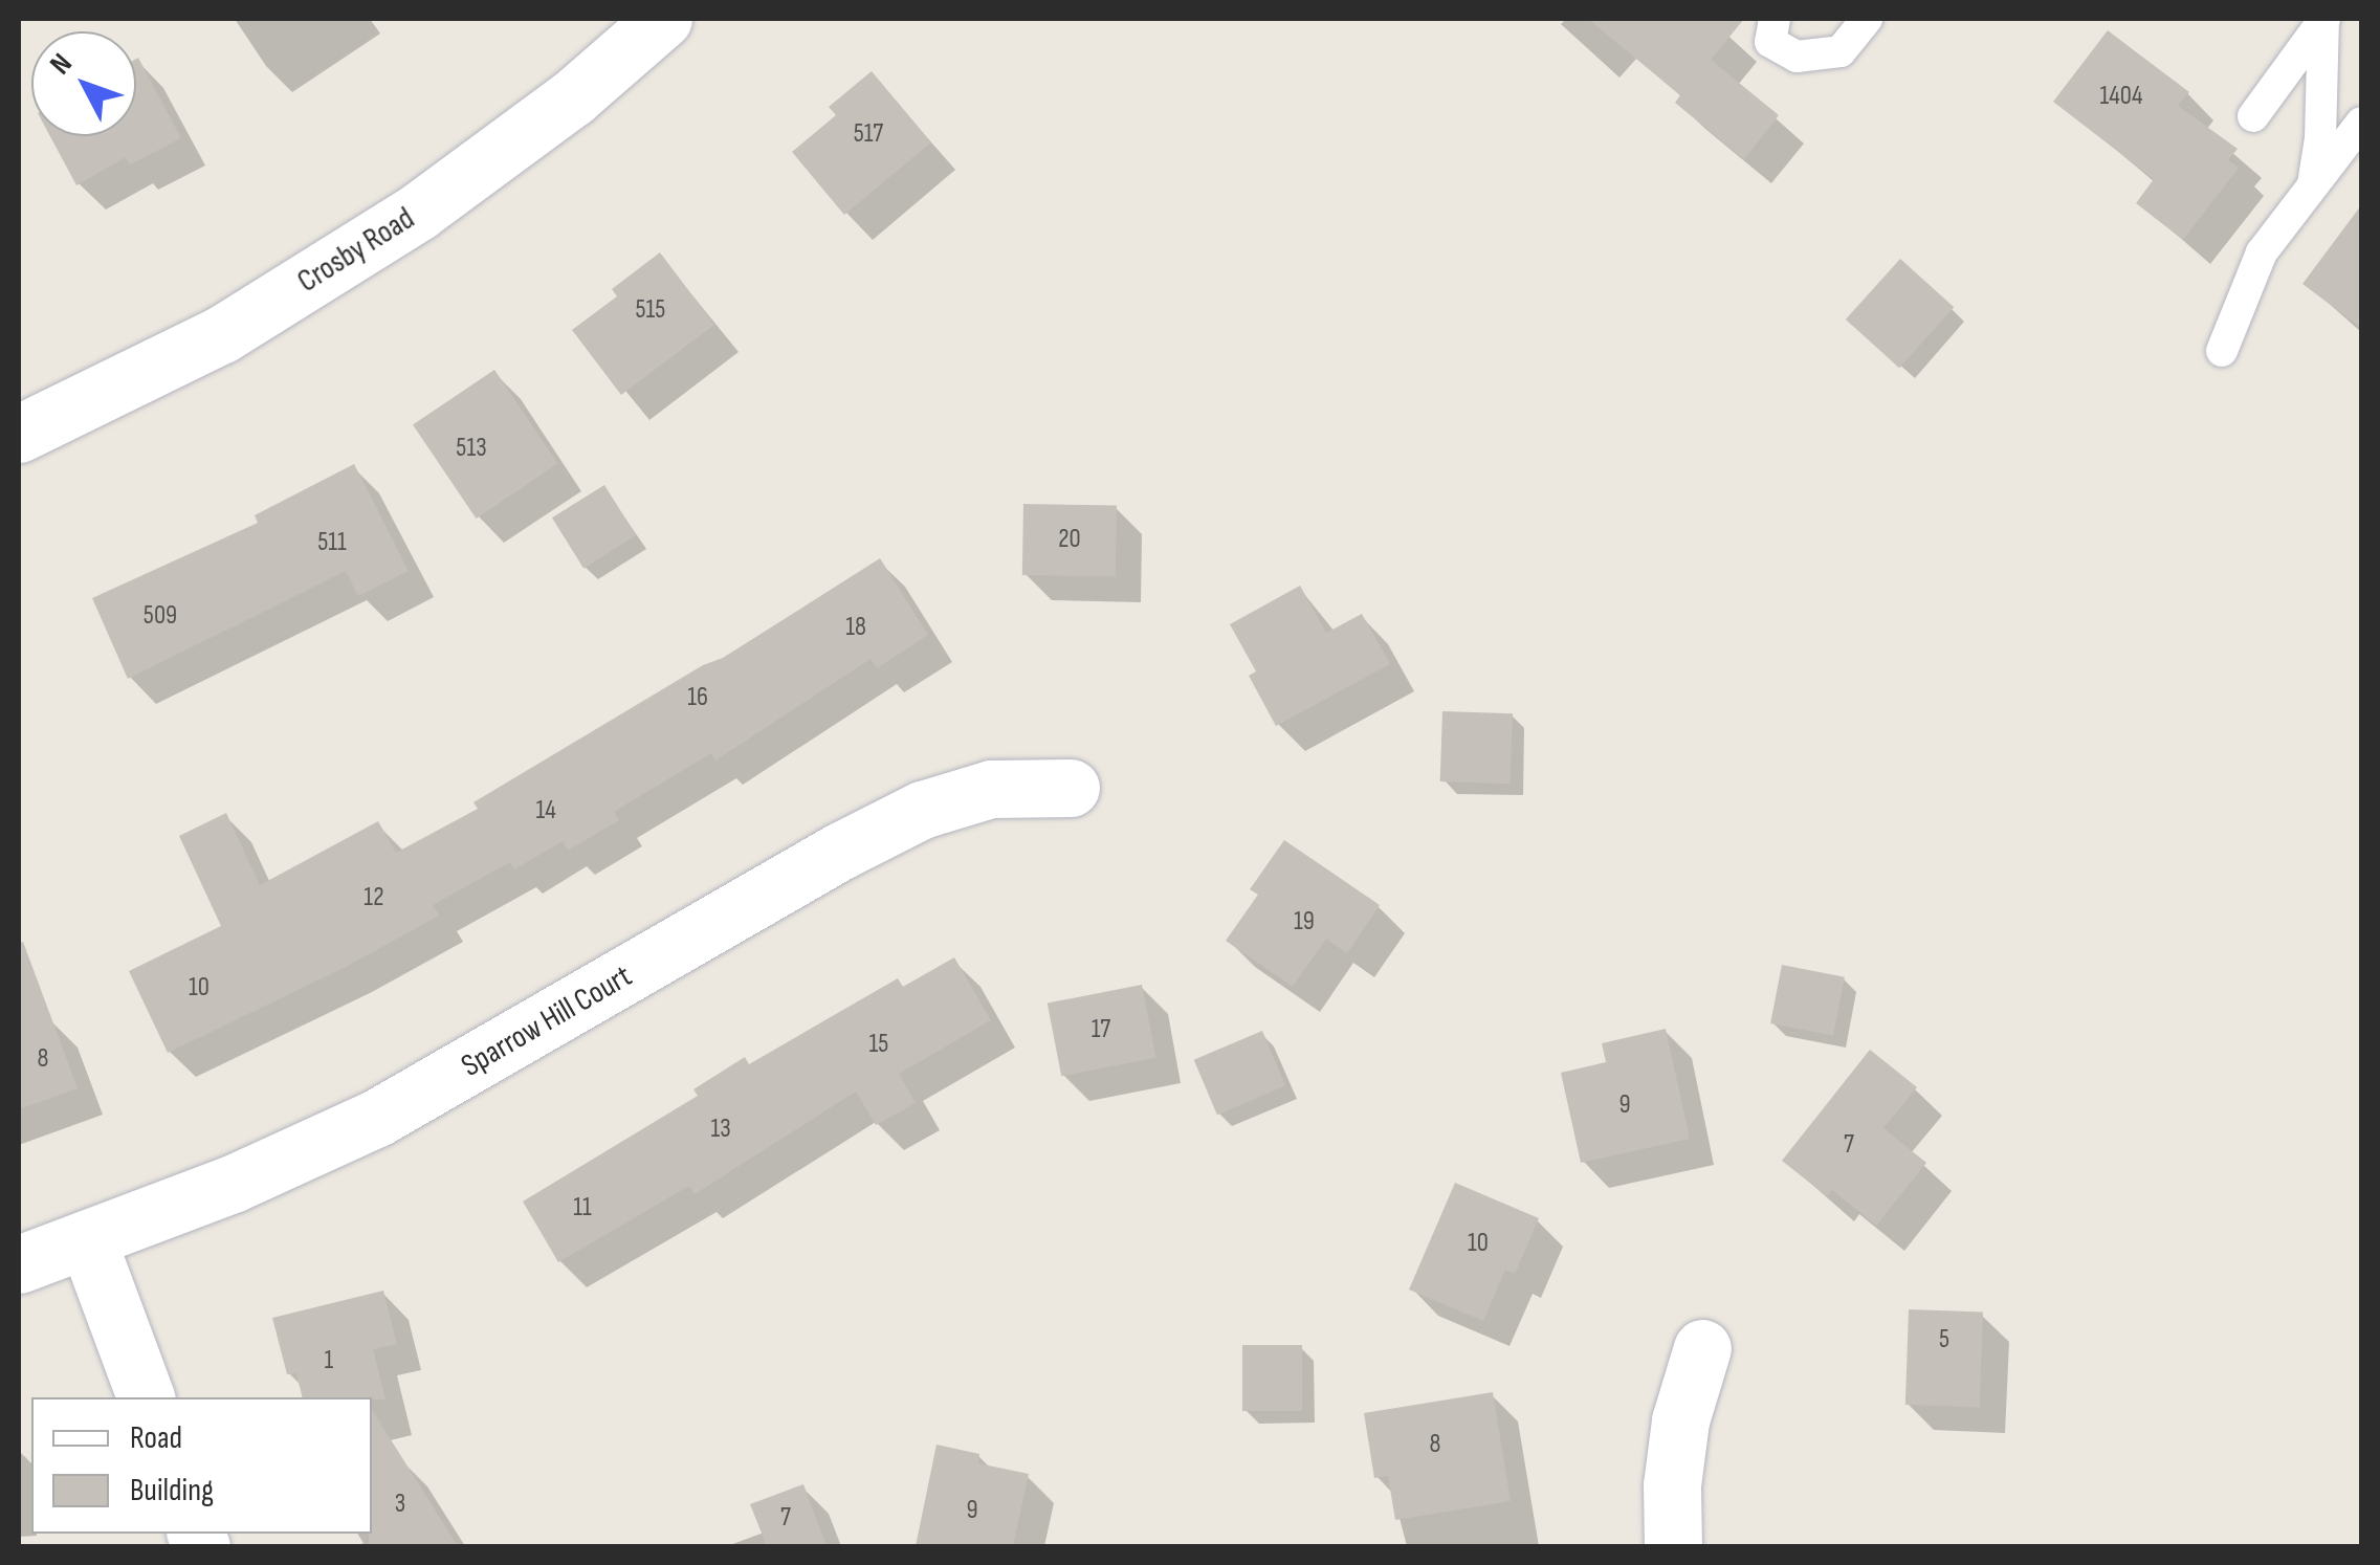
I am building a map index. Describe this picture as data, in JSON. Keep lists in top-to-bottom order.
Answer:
{
  "streets": {
    "street": ["Crosby Road", "Sparrow Hill Court"]
  },
  "house_numbers": [
    "1404",
    "517",
    "515",
    "513",
    "20",
    "511",
    "509",
    "18",
    "16",
    "14",
    "12",
    "19",
    "10",
    "17",
    "15",
    "8",
    "9",
    "13",
    "7",
    "11",
    "10",
    "5",
    "1",
    "8",
    "3",
    "9",
    "7"
  ],
  "legend": ["Road", "Building"],
  "north": "top left"
}
